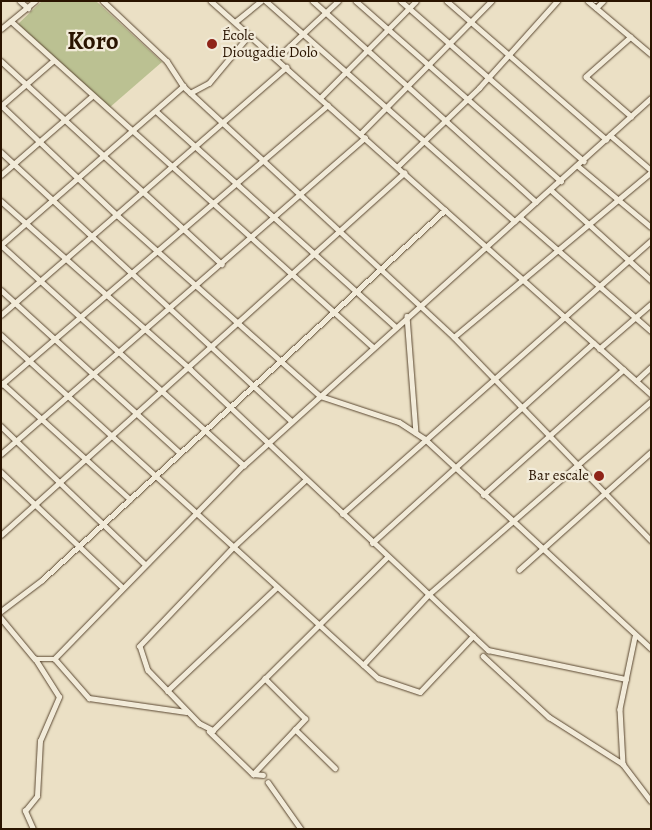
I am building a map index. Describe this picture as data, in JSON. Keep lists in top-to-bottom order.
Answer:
{
  "districts": ["Koro"],
  "places": ["École Diougadie Dolo", "Bar escale"]
}
